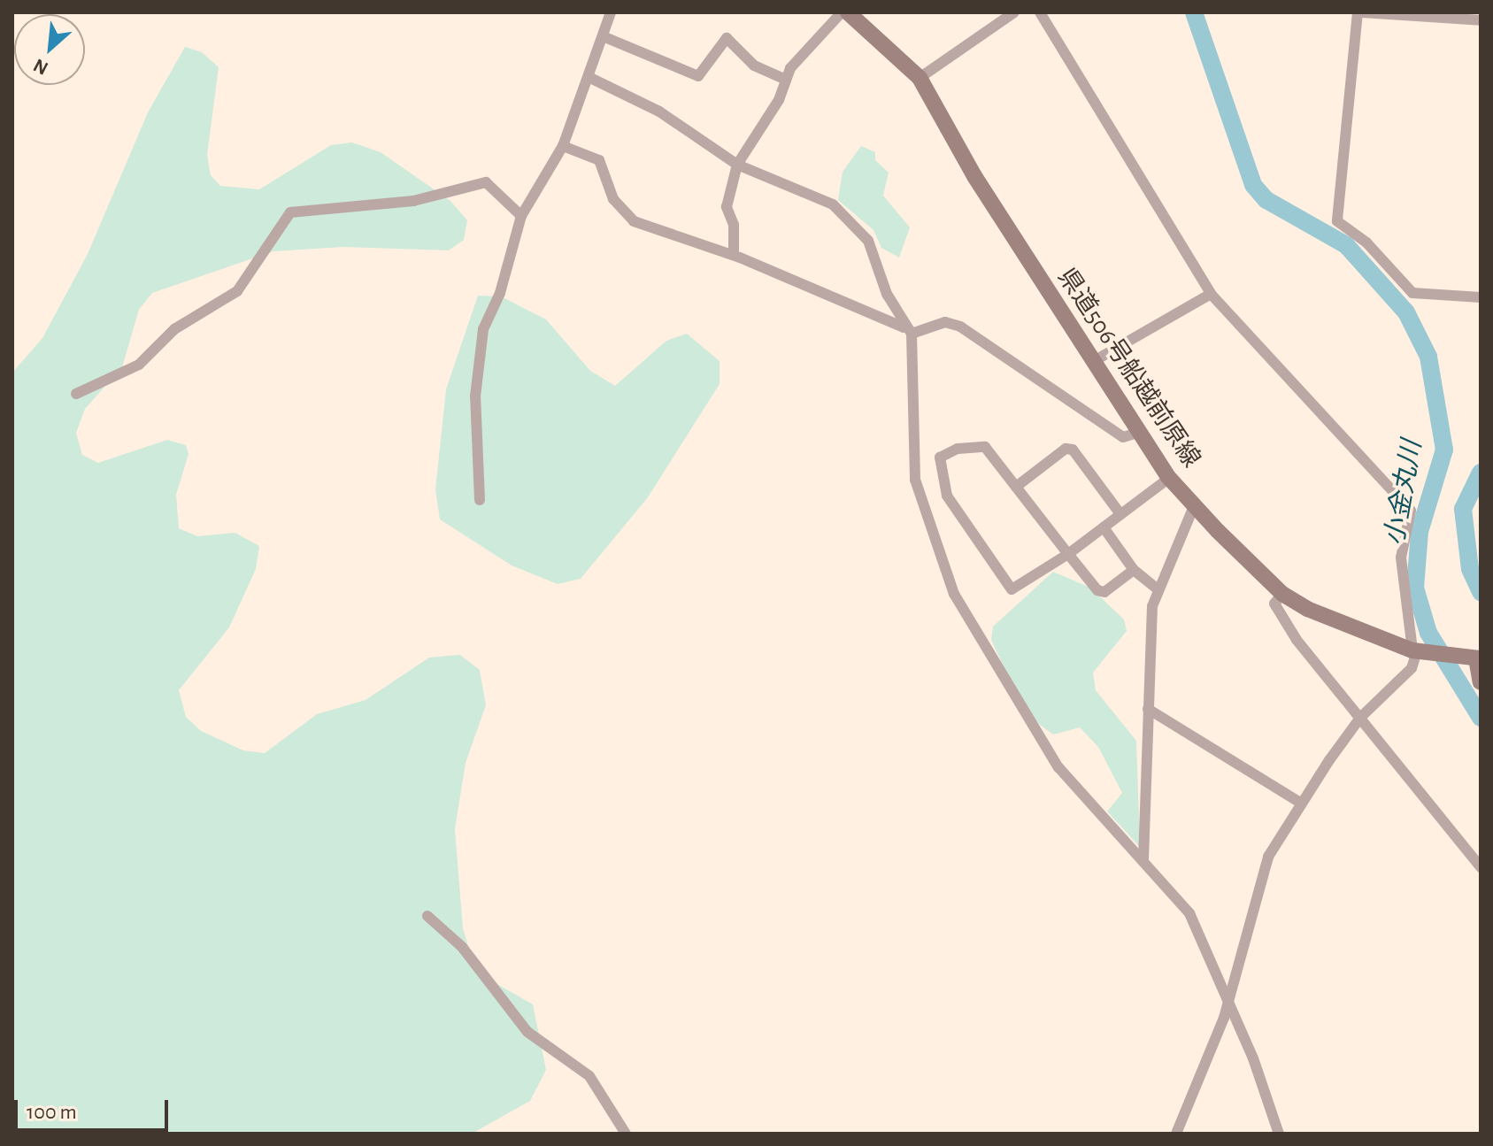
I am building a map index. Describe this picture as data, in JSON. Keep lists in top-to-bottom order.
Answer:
{
  "streets": {
    "main road": ["県道506号船越前原線"]
  },
  "water": ["小金丸川"],
  "scale_bar": "100 m",
  "north": "bottom left"
}
